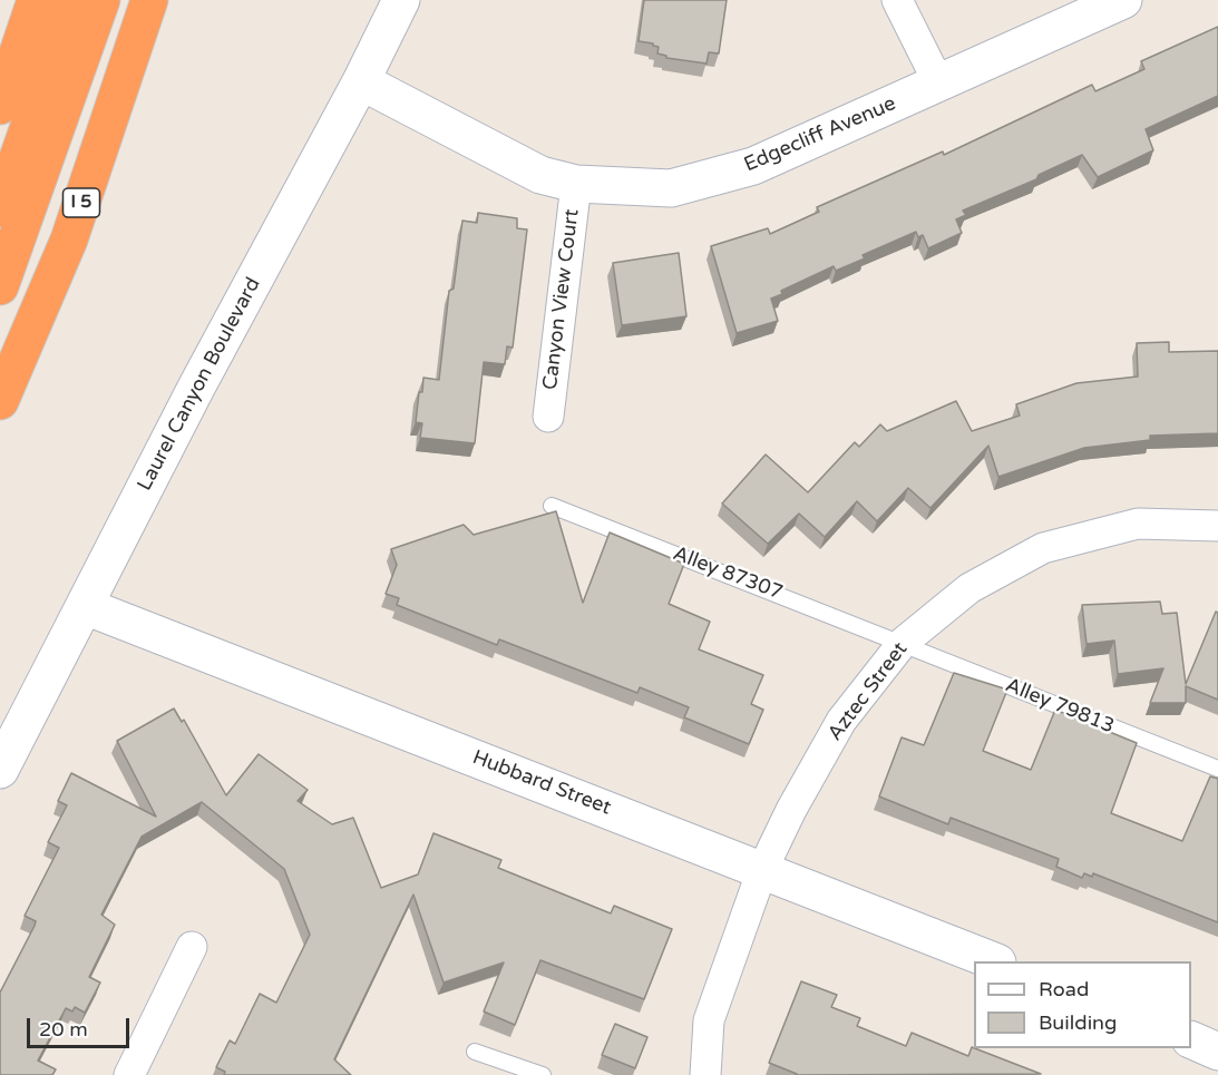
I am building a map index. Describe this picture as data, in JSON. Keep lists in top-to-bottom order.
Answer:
{
  "streets": {
    "highway": ["I 5"],
    "street": [
      "Edgecliff Avenue",
      "Canyon View Court",
      "Laurel Canyon Boulevard",
      "Aztec Street",
      "Hubbard Street"
    ],
    "lane": ["Alley 87307", "Alley 79813"]
  },
  "crossings": [
    ["Edgecliff Avenue", "Canyon View Court"],
    ["Edgecliff Avenue", "Laurel Canyon Boulevard"],
    ["Laurel Canyon Boulevard", "Hubbard Street"],
    ["Alley 87307", "Aztec Street"],
    ["Alley 87307", "Alley 79813"],
    ["Aztec Street", "Alley 79813"],
    ["Aztec Street", "Hubbard Street"]
  ],
  "legend": ["Road", "Building"],
  "scale_bar": "20 m"
}
